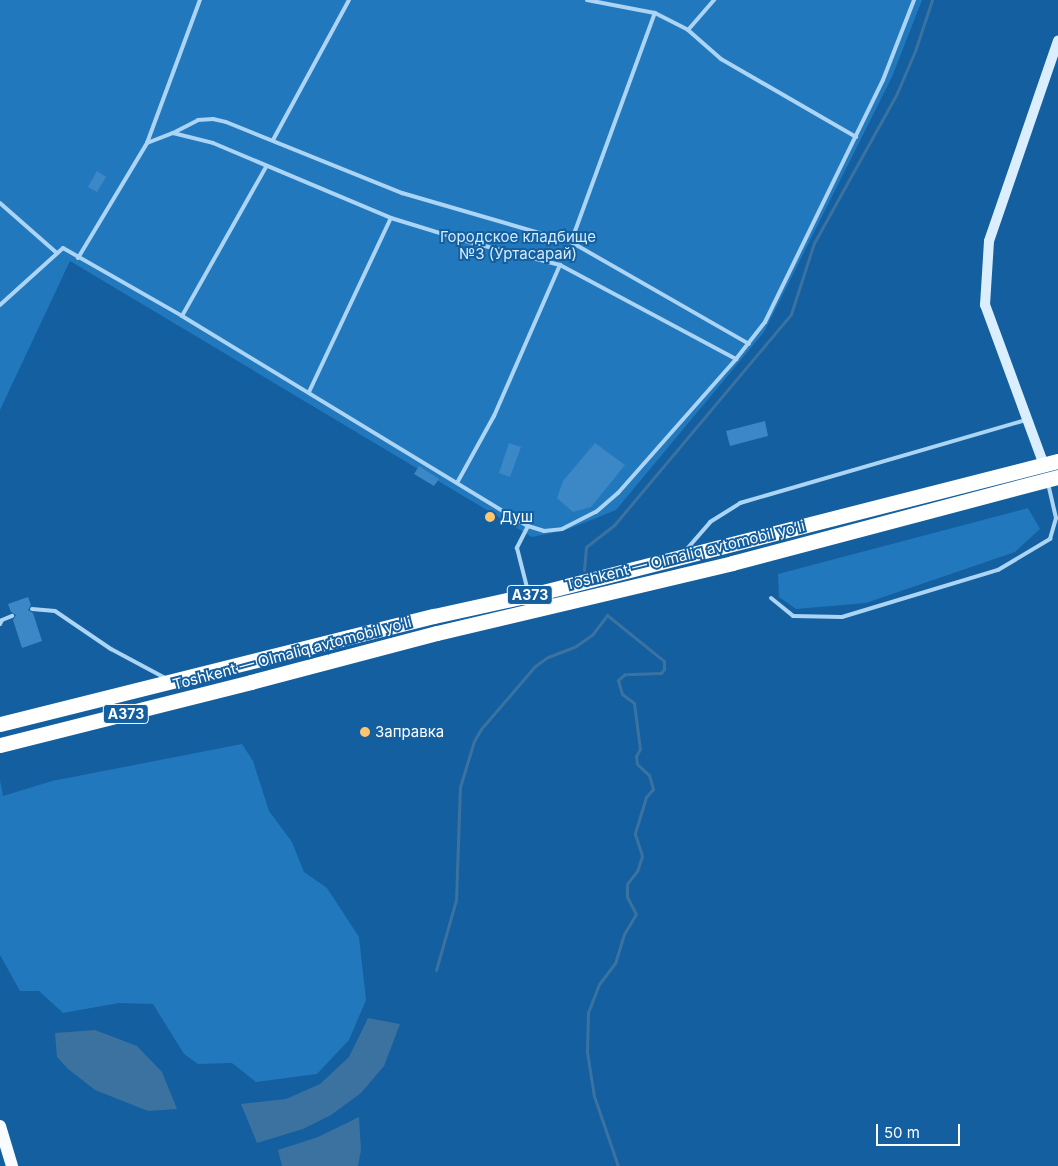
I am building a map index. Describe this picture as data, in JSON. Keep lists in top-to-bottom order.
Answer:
{
  "streets": {
    "highway": ["Toshkent — Olmaliq avtomobil yo‘li", "A373"]
  },
  "parks": ["Городское кладбище №3 (Уртасарай)"],
  "places": ["Душ", "Заправка"],
  "scale_bar": "50 m"
}
